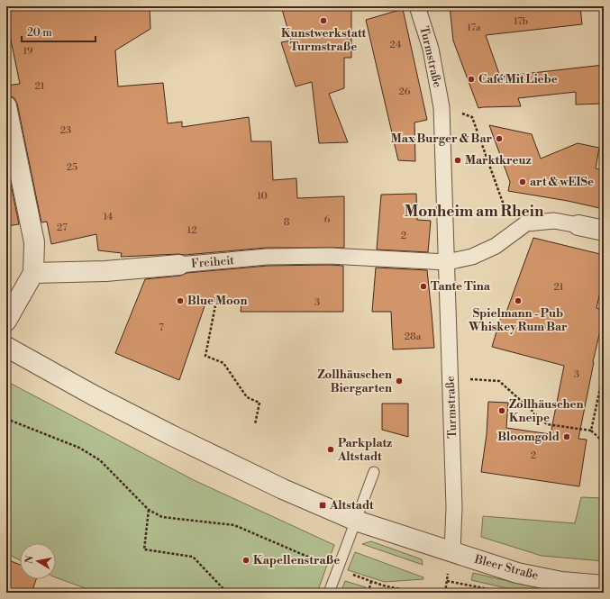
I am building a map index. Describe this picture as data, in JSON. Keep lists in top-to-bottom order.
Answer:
{
  "streets": {
    "street": ["Turmstraße", "Freiheit", "Bleer Straße"]
  },
  "crossings": [
    ["Turmstraße", "Freiheit"],
    ["Turmstraße", "Bleer Straße"]
  ],
  "districts": ["Monheim am Rhein"],
  "places": {
    "other": [
      "Kunstwerkstatt Turmstraße",
      "Café Mit Liebe",
      "Max Burger & Bar",
      "Marktkreuz",
      "art & wEISe",
      "Tante Tina",
      "Blue Moon",
      "Spielmann - Pub Whiskey Rum Bar",
      "Zollhäuschen Biergarten",
      "Zollhäuschen Kneipe",
      "Bloomgold",
      "Parkplatz Altstadt",
      "Kapellenstraße"
    ],
    "transit": ["Altstadt"]
  },
  "house_numbers": [
    "17b",
    "17a",
    "24",
    "19",
    "21",
    "26",
    "23",
    "25",
    "10",
    "14",
    "6",
    "8",
    "27",
    "12",
    "2",
    "21",
    "3",
    "7",
    "28a",
    "3",
    "2"
  ],
  "scale_bar": "20 m",
  "north": "left"
}
